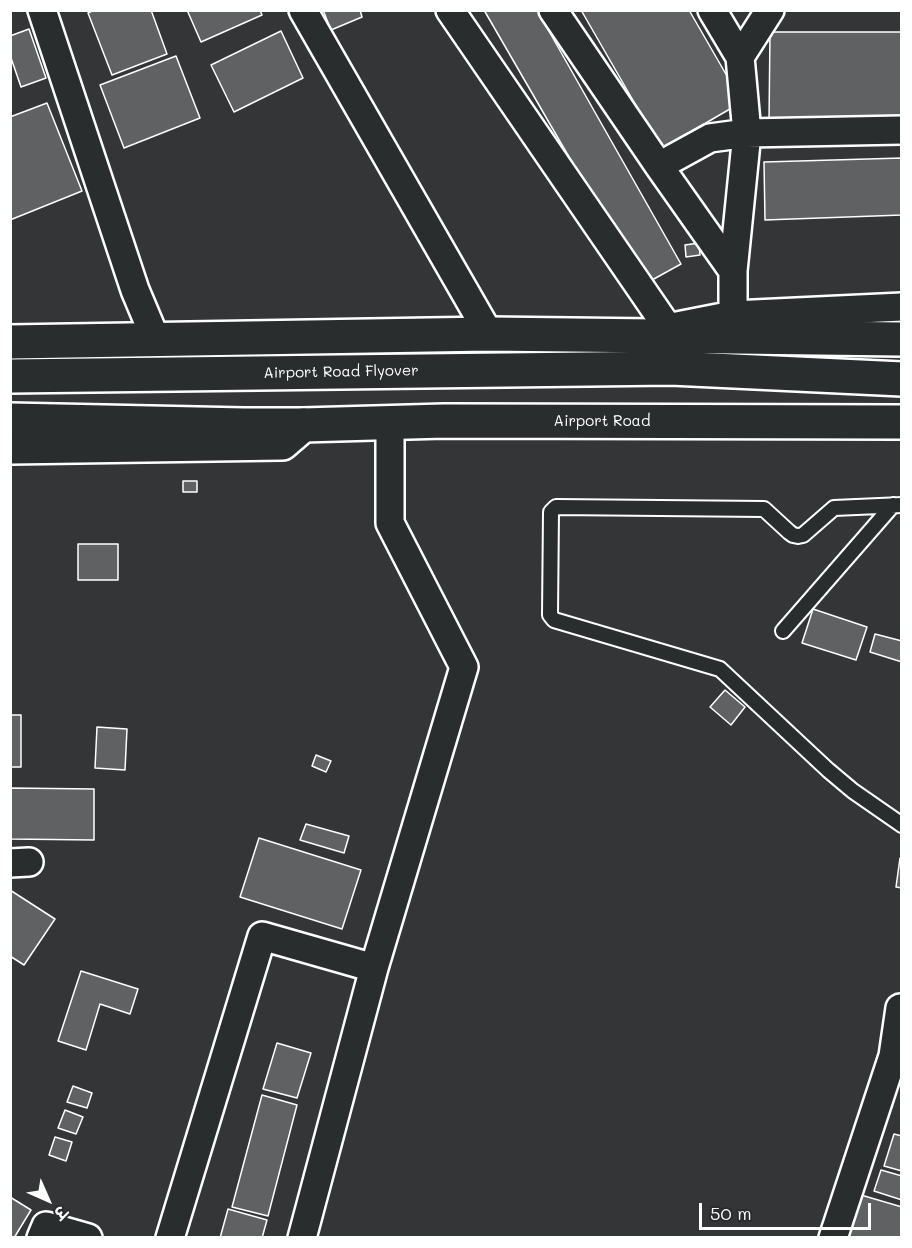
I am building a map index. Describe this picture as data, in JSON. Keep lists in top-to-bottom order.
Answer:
{
  "streets": {
    "main road": ["Airport Road Flyover", "Airport Road"]
  },
  "scale_bar": "50 m",
  "north": "bottom right"
}
